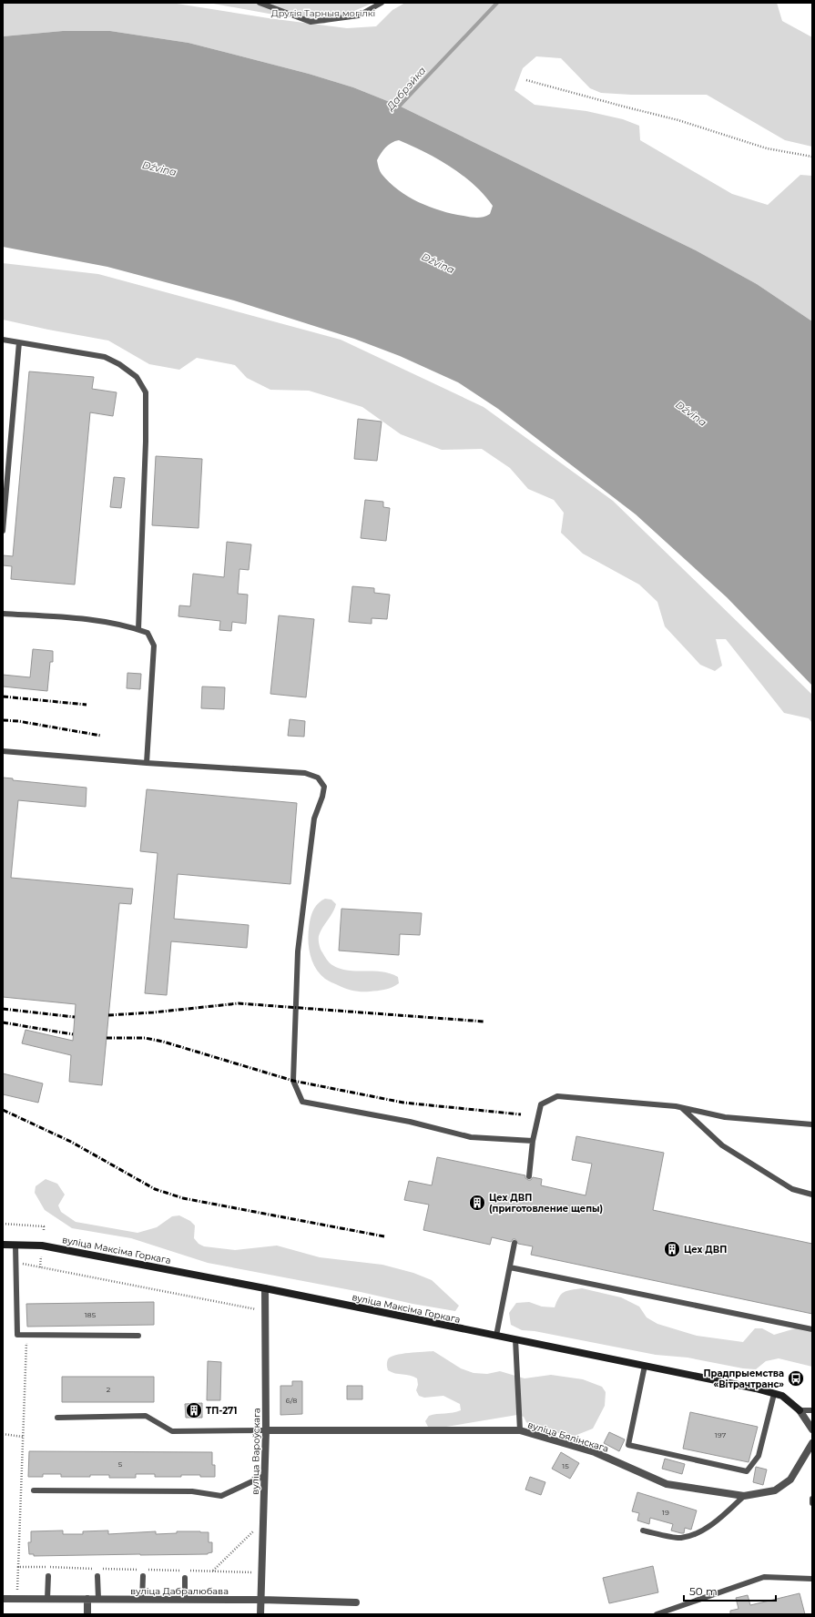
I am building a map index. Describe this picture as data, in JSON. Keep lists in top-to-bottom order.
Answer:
{
  "streets": {
    "main road": ["вуліца Максіма Горкага"],
    "street": ["вуліца Бялінскага", "вуліца Вароўскага", "вуліца Дабралюбава"]
  },
  "crossings": [
    ["вуліца Максіма Горкага", "вуліца Вароўскага"],
    ["вуліца Бялінскага", "вуліца Вароўскага"],
    ["вуліца Вароўскага", "вуліца Дабралюбава"]
  ],
  "water": ["Дабрэйка", "Dźvina"],
  "parks": ["Другія Тарныя могілкі"],
  "places": {
    "building": ["Цех ДВП (приготовление щепы)", "Цех ДВП", "ТП-271"],
    "bus stop": ["Прадпрыемства «Вітрачтранс»"]
  },
  "house_numbers": [
    "185",
    "2",
    "6/8",
    "197",
    "5",
    "15",
    "19"
  ],
  "scale_bar": "50 m"
}
